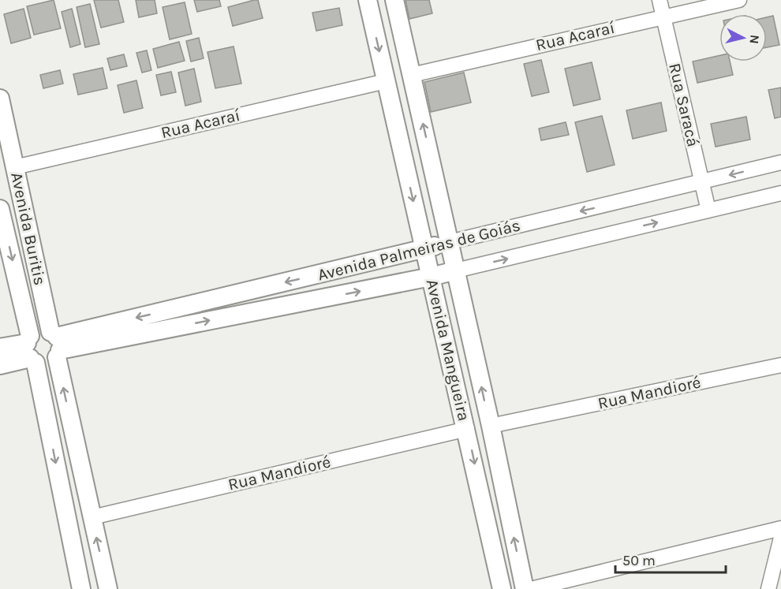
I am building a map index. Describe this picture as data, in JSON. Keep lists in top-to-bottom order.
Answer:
{
  "streets": {
    "street": [
      "Rua Acaraí",
      "Rua Saracá",
      "Avenida Buritis",
      "Avenida Palmeiras de Goiás",
      "Avenida Mangueira",
      "Rua Mandioré"
    ]
  },
  "crossings": [
    ["Rua Acaraí", "Rua Saracá"],
    ["Rua Acaraí", "Avenida Buritis"],
    ["Rua Acaraí", "Avenida Mangueira"],
    ["Rua Saracá", "Avenida Palmeiras de Goiás"],
    ["Avenida Buritis", "Avenida Palmeiras de Goiás"],
    ["Avenida Buritis", "Rua Mandioré"],
    ["Avenida Palmeiras de Goiás", "Avenida Mangueira"],
    ["Avenida Mangueira", "Rua Mandioré"]
  ],
  "scale_bar": "50 m",
  "north": "right"
}
